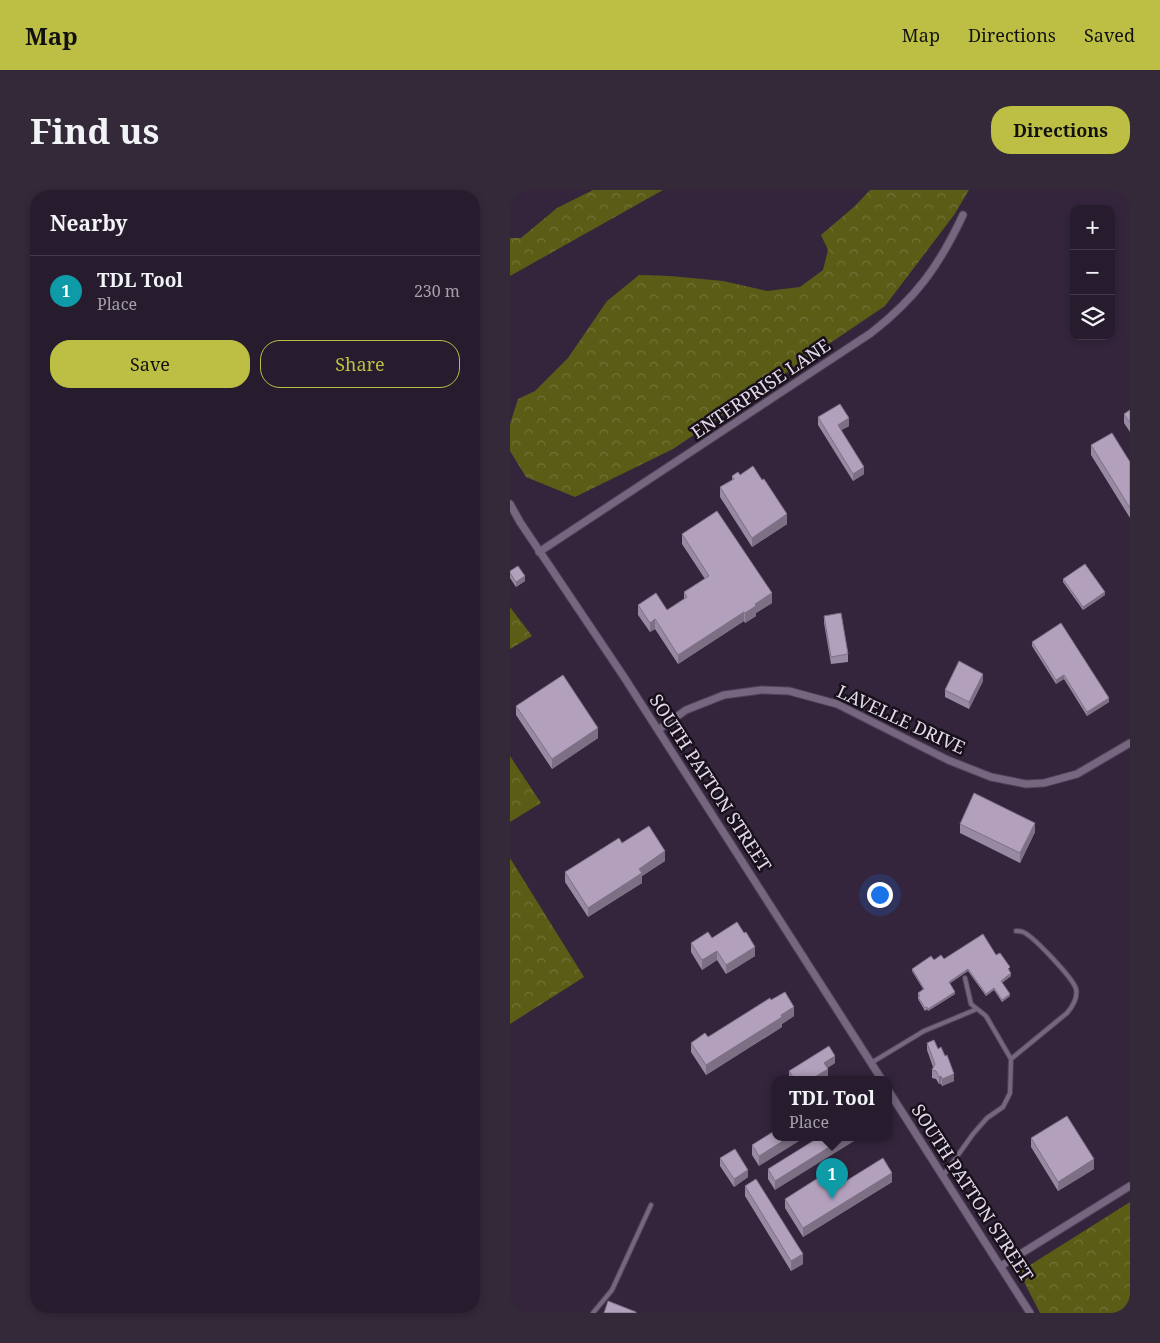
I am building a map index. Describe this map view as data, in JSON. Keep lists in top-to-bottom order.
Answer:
{
  "streets": {
    "street": ["ENTERPRISE LANE", "LAVELLE DRIVE", "SOUTH PATTON STREET"]
  },
  "crossings": [
    ["ENTERPRISE LANE", "SOUTH PATTON STREET"],
    ["LAVELLE DRIVE", "SOUTH PATTON STREET"]
  ],
  "page": {
    "header": "Map",
    "nav": ["Map", "Directions", "Saved"],
    "buttons": [
      "Directions",
      ["Save", "Share"]
    ],
    "title": "Find us",
    "heading": "Nearby",
    "map_buttons": ["+", "−"],
    "list": [
      {
        "mark": "1",
        "name": "TDL Tool",
        "note": "Place",
        "value": "230 m"
      }
    ],
    "popup": ["TDL Tool", "Place"],
    "pins": "1"
  }
}
